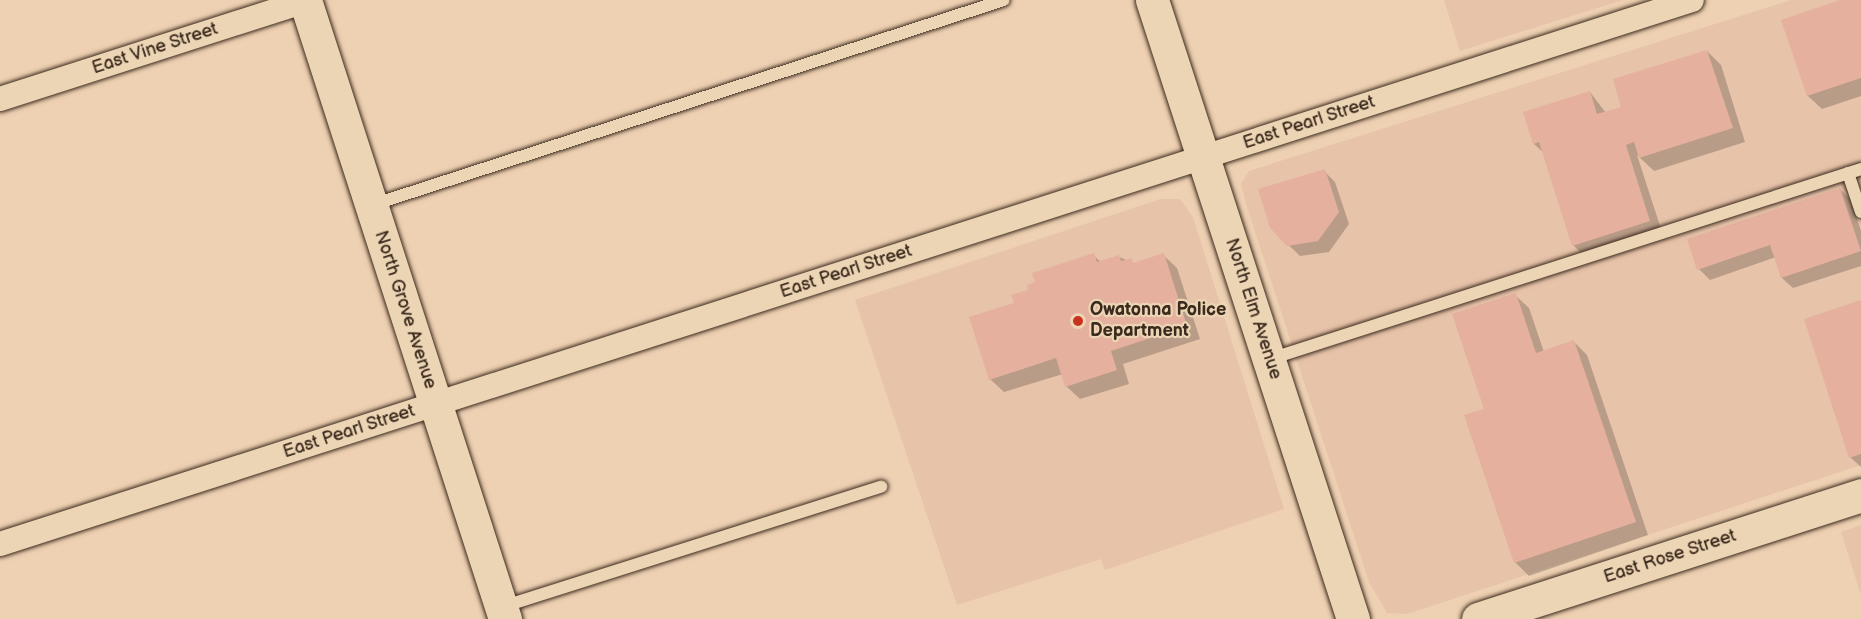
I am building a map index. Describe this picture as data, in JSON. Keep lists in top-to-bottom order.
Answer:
{
  "streets": {
    "street": [
      "East Vine Street",
      "East Pearl Street",
      "North Elm Avenue",
      "North Grove Avenue",
      "East Rose Street"
    ]
  },
  "crossings": [
    ["East Vine Street", "North Grove Avenue"],
    ["East Pearl Street", "North Elm Avenue"],
    ["East Pearl Street", "North Grove Avenue"]
  ],
  "places": ["Owatonna Police Department"]
}
